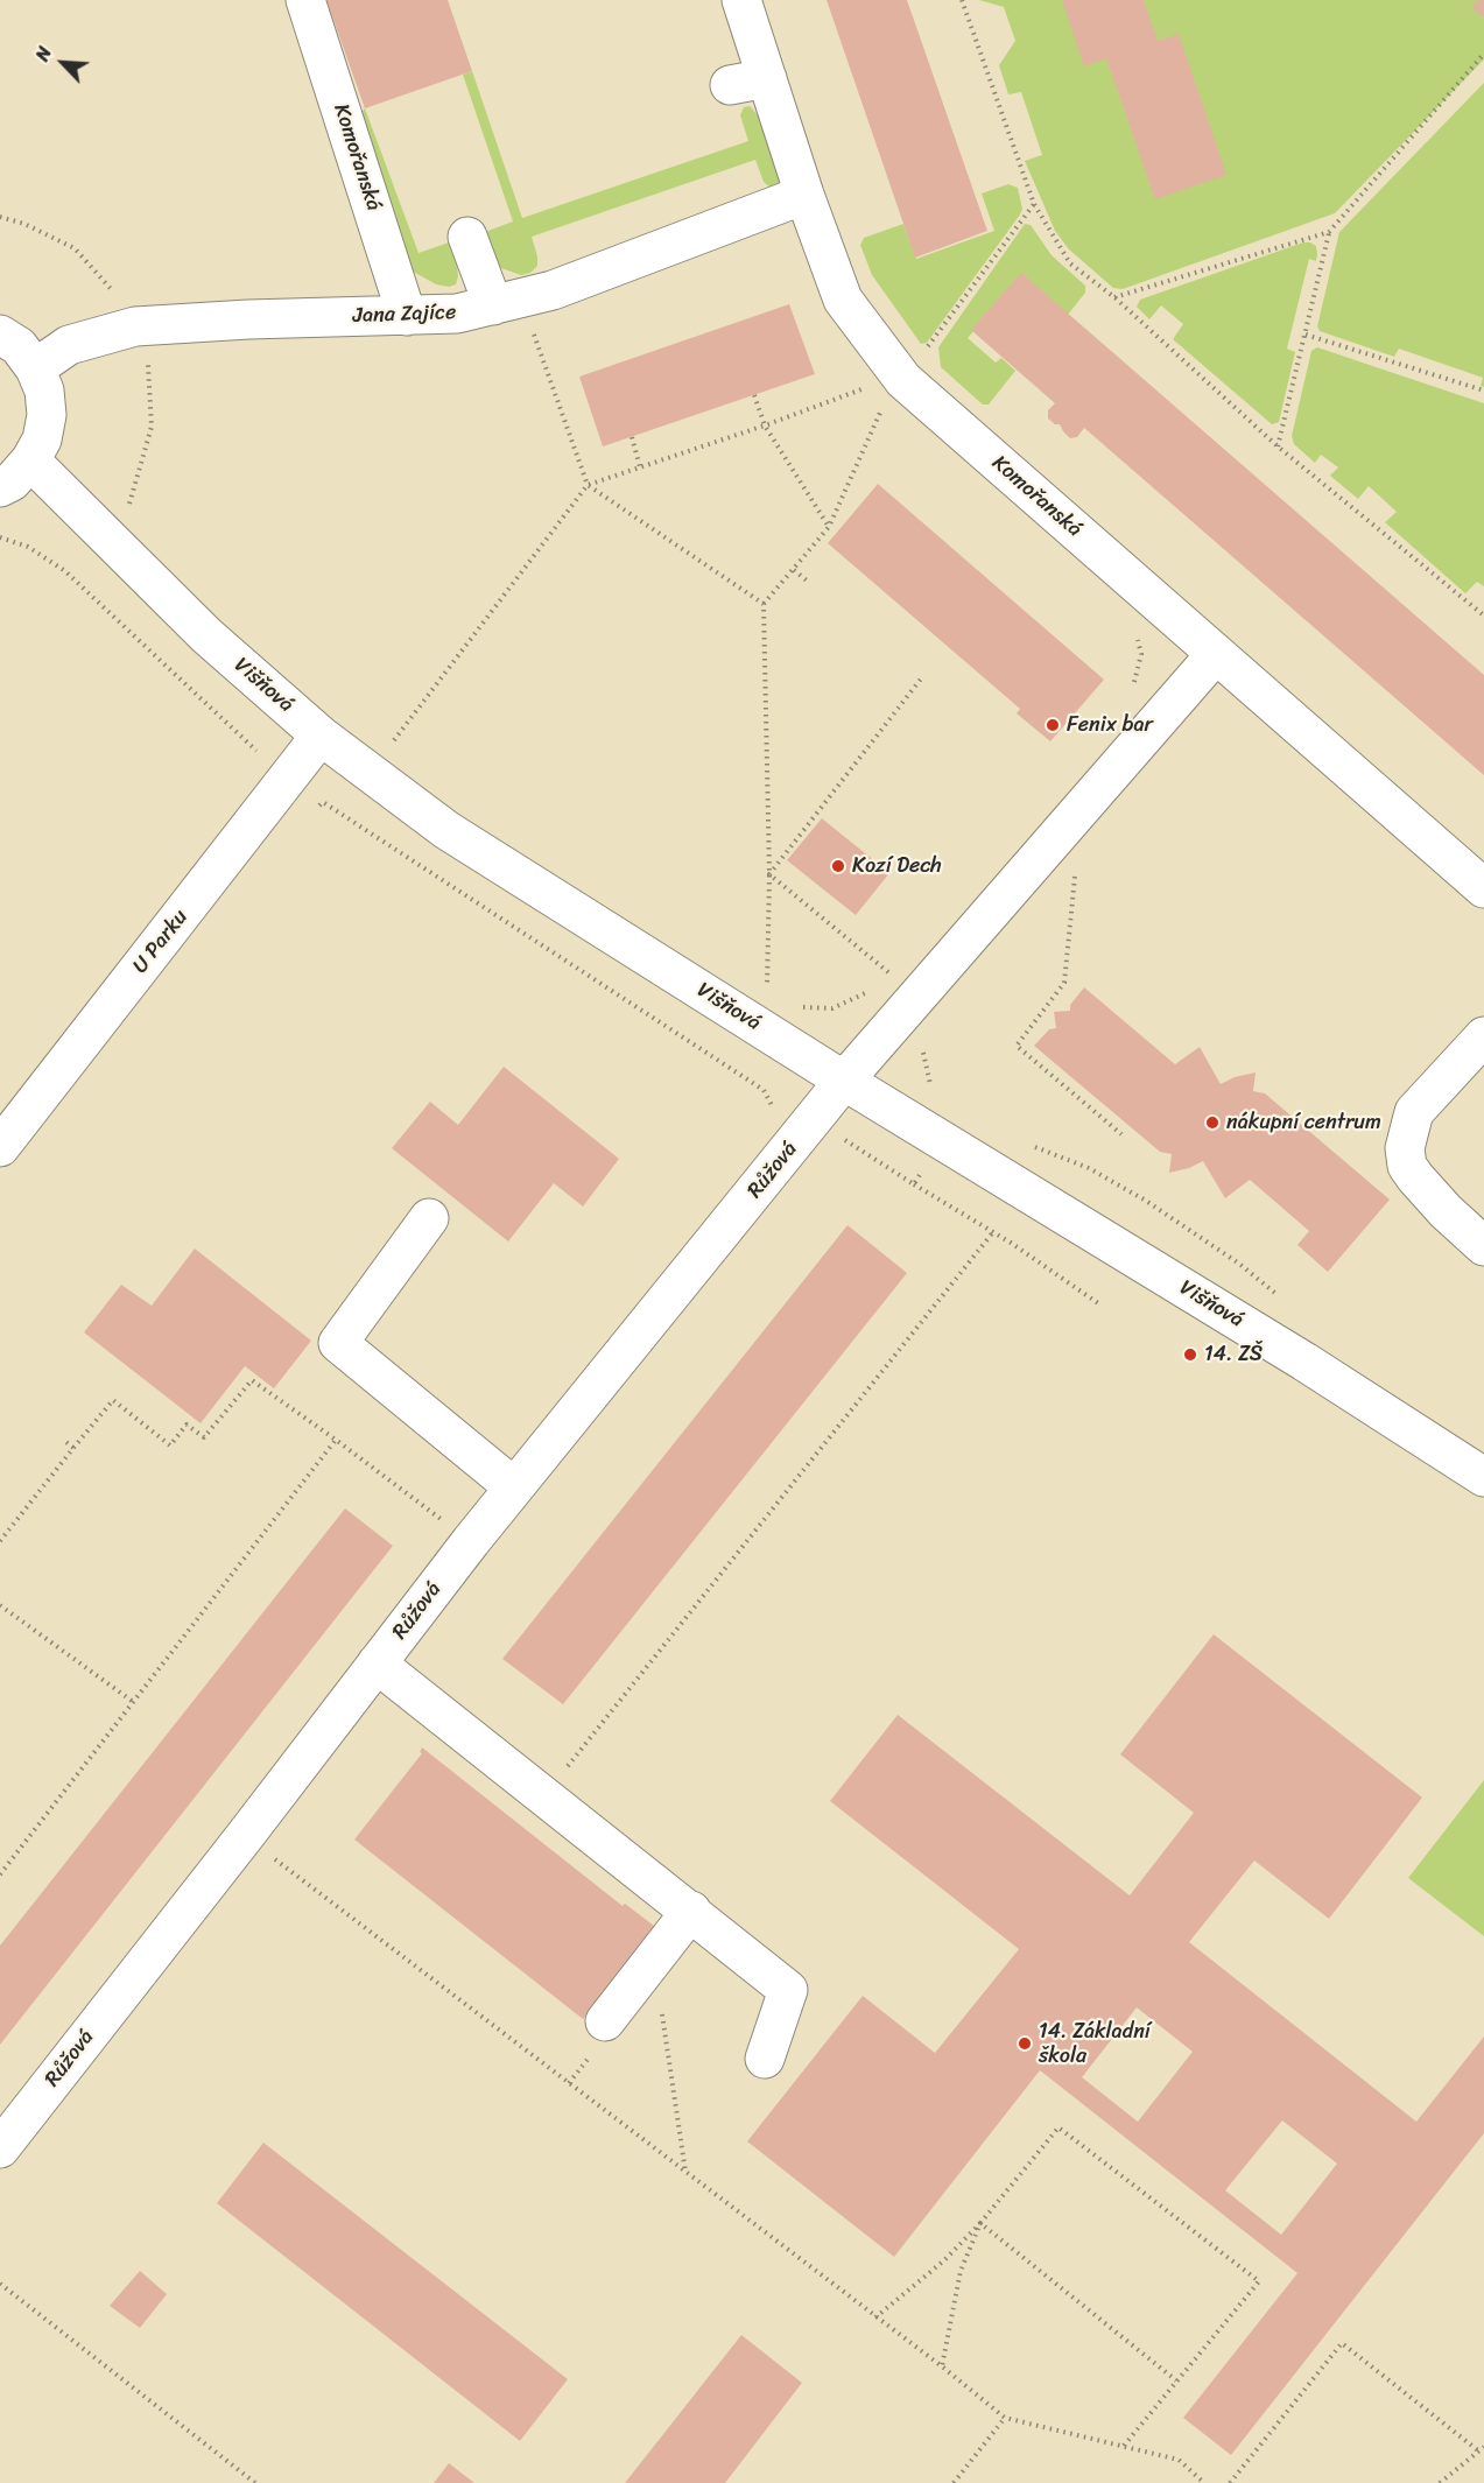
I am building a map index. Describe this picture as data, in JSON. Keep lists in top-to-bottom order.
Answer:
{
  "streets": {
    "street": [
      "Komořanská",
      "Jana Zajíce",
      "Višňová",
      "U Parku",
      "Růžová"
    ]
  },
  "crossings": [
    ["Komořanská", "Jana Zajíce"],
    ["Komořanská", "Růžová"],
    ["Višňová", "U Parku"],
    ["Višňová", "Růžová"]
  ],
  "places": [
    "Fenix bar",
    "Kozí Dech",
    "nákupní centrum",
    "14. ZŠ",
    "14. Základní škola"
  ],
  "north": "top left"
}
